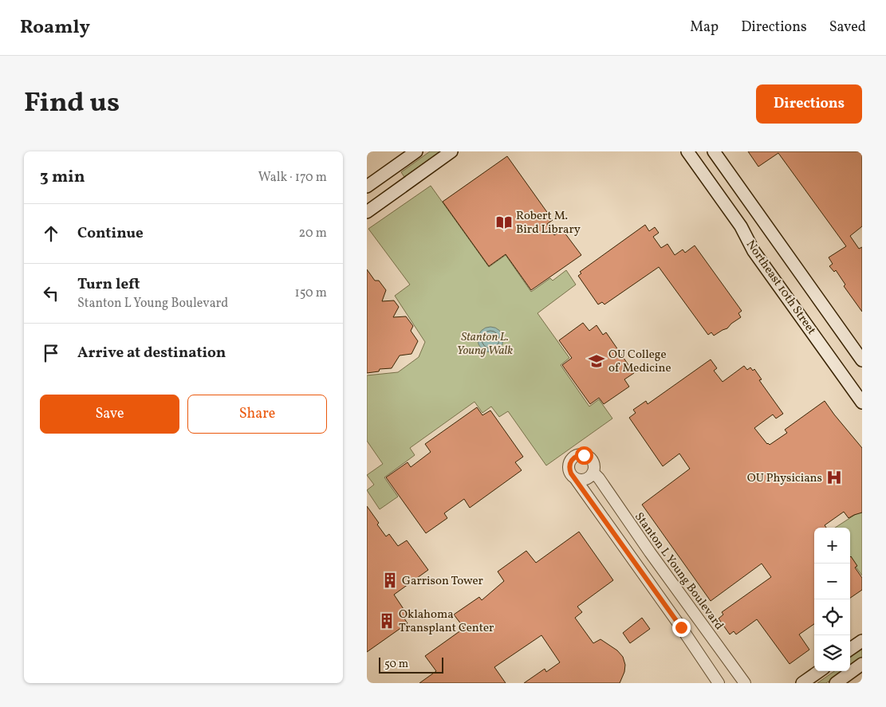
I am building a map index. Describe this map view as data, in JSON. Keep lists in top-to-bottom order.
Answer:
{
  "streets": {
    "main road": ["Northeast 10th Street"],
    "street": ["Stanton L Young Boulevard"]
  },
  "parks": ["Stanton L. Young Walk"],
  "places": {
    "library": ["Robert M. Bird Library"],
    "school or university": ["OU College of Medicine"],
    "hospital": ["OU Physicians"],
    "building": ["Garrison Tower", "Oklahoma Transplant Center"]
  },
  "scale_bar": "50 m",
  "page": {
    "header": "Roamly",
    "nav": ["Map", "Directions", "Saved"],
    "title": "Find us",
    "buttons": [
      "Directions",
      ["Save", "Share"]
    ],
    "heading": ["3 min", "Walk · 170 m"],
    "list": [
      ["Continue", "20 m"],
      ["Turn left", "Stanton L Young Boulevard", "150 m"],
      "Arrive at destination"
    ],
    "map_buttons": ["+", "−"],
    "scale": "50 m"
  }
}
